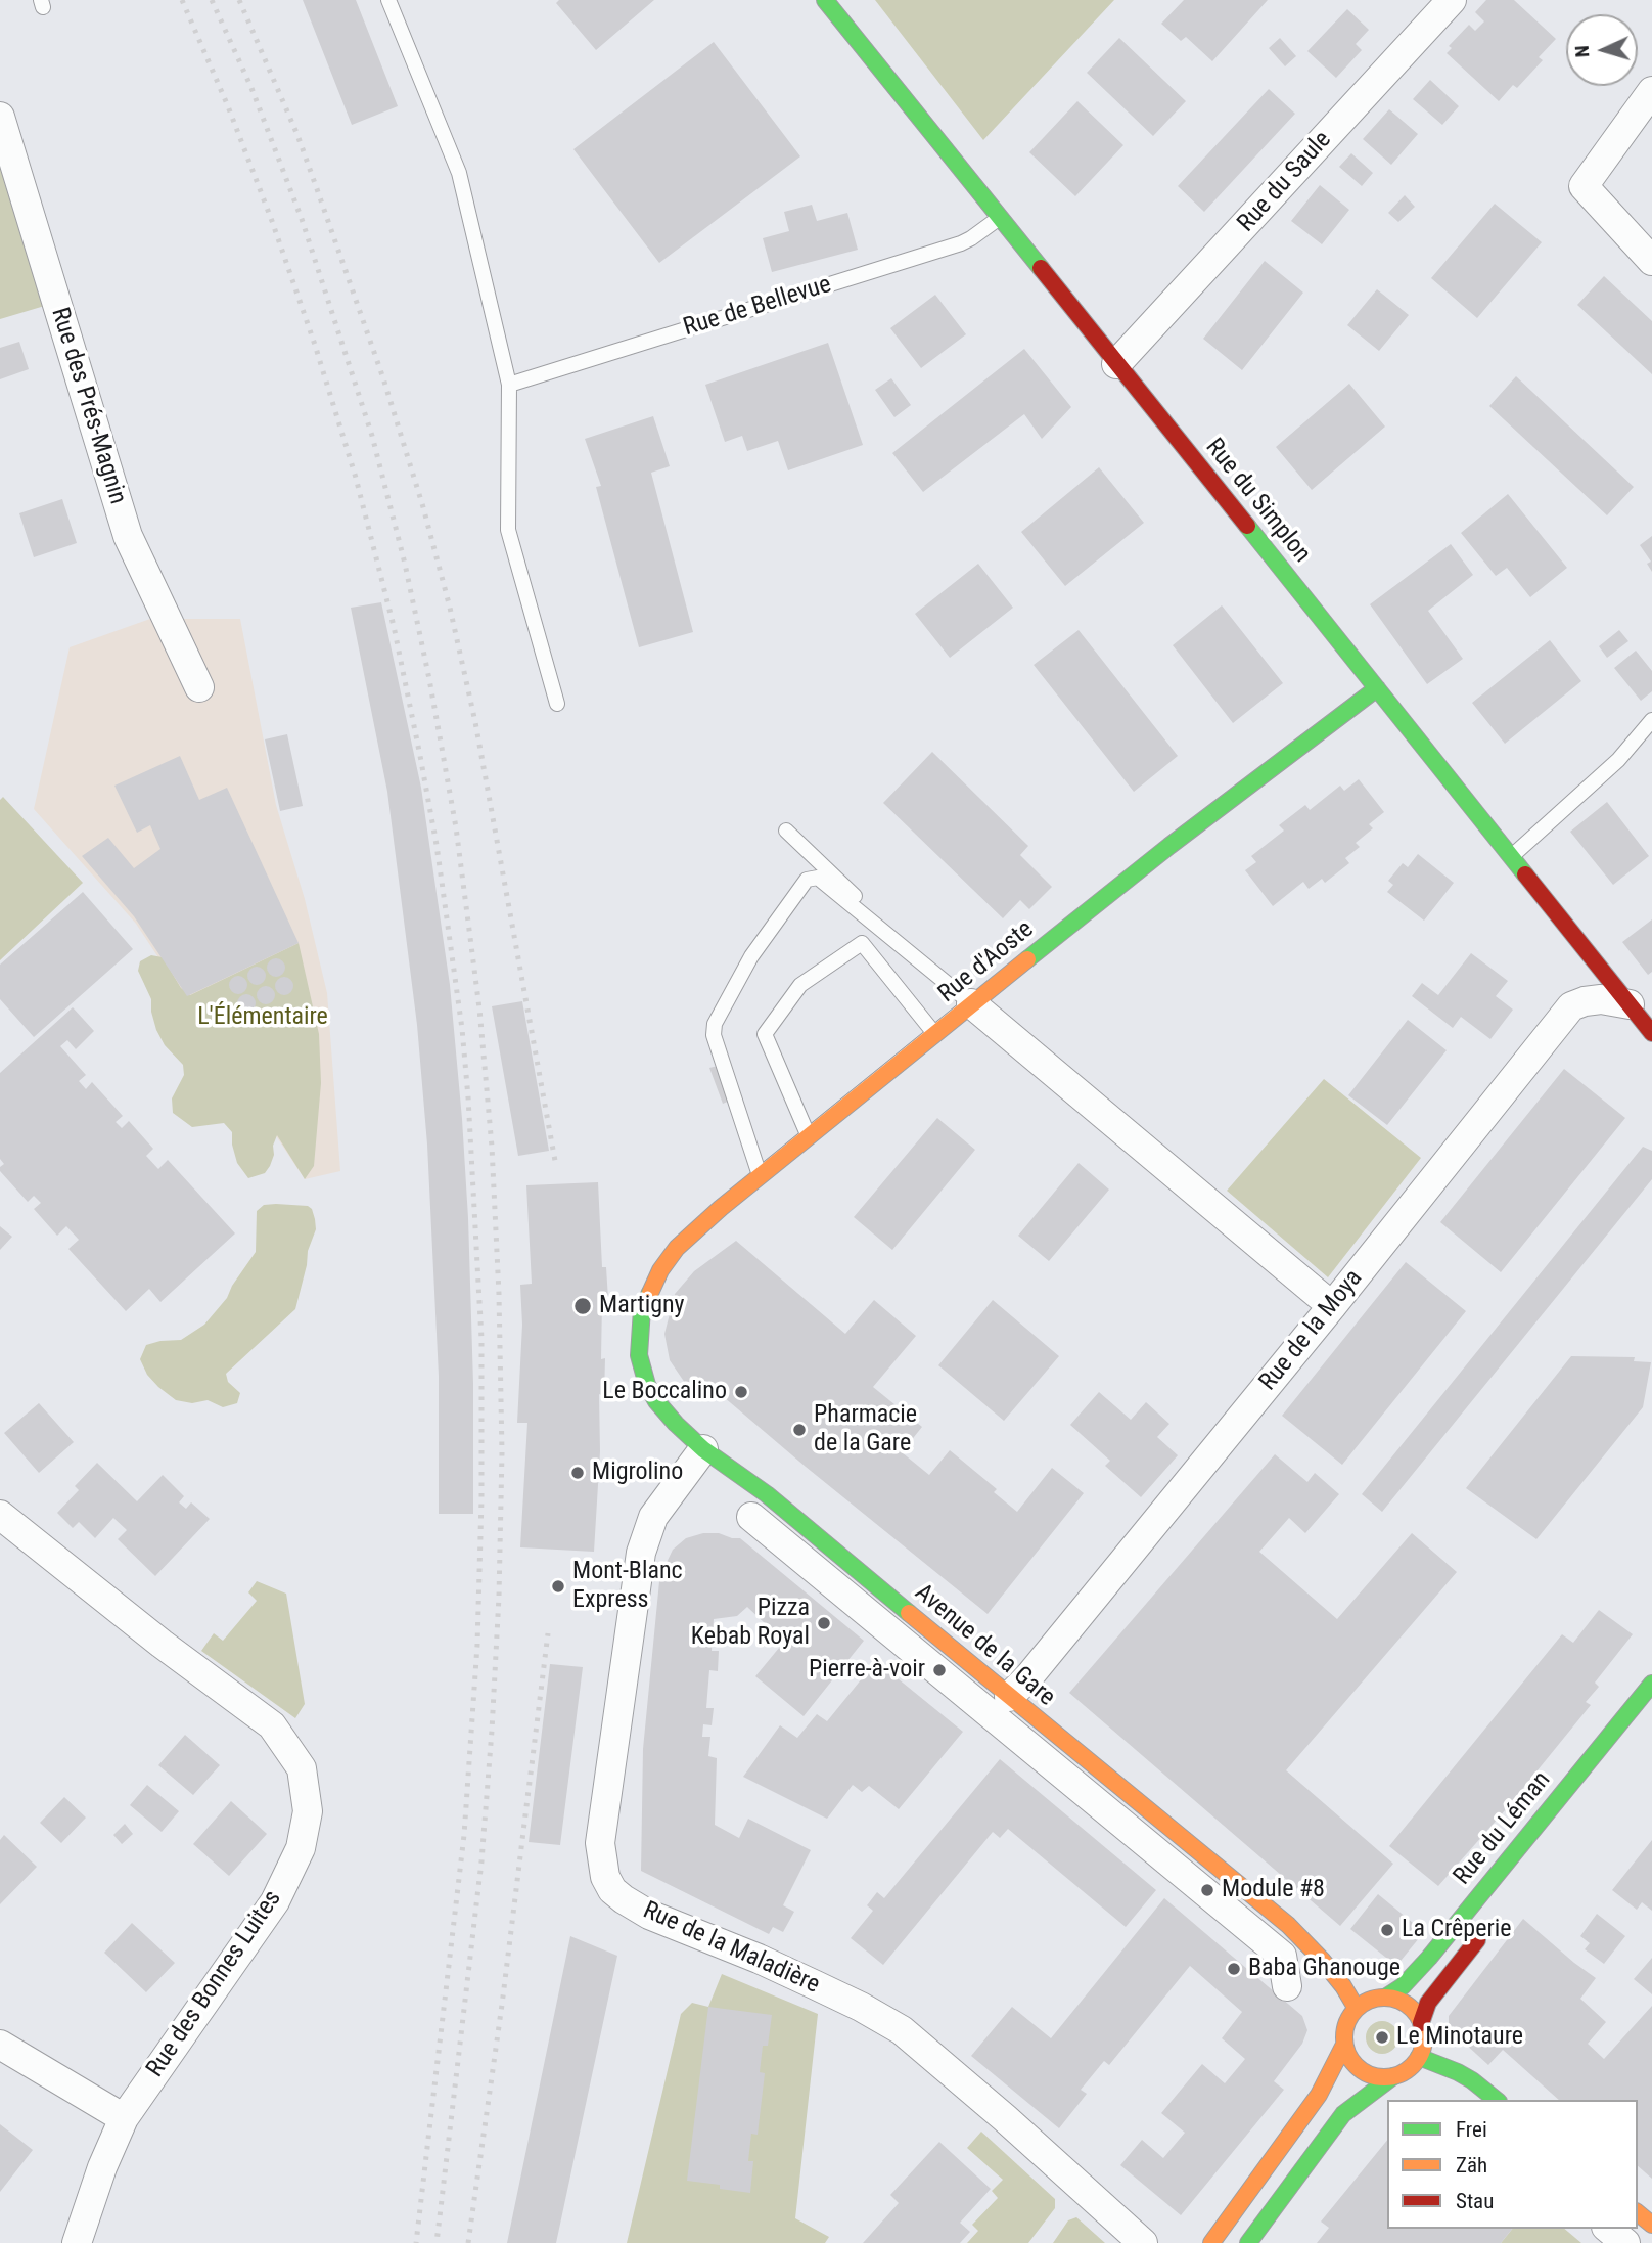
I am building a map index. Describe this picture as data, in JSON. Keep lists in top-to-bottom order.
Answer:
{
  "streets": {
    "main road": [
      "Rue du Simplon",
      "Rue d'Aoste",
      "Avenue de la Gare",
      "Rue du Léman"
    ],
    "street": [
      "Rue du Saule",
      "Rue des Prés-Magnin",
      "Rue de la Moya",
      "Rue de la Maladière",
      "Rue des Bonnes Luites"
    ],
    "lane": ["Rue de Bellevue"]
  },
  "crossings": [
    ["Rue du Saule", "Rue du Simplon"],
    ["Rue de Bellevue", "Rue du Simplon"],
    ["Rue du Simplon", "Rue d'Aoste"],
    ["Rue du Simplon", "Rue de la Moya"],
    ["Rue d'Aoste", "Avenue de la Gare"],
    ["Rue de la Moya", "Avenue de la Gare"],
    ["Avenue de la Gare", "Rue du Léman"],
    ["Avenue de la Gare", "Rue de la Maladière"]
  ],
  "parks": ["L'Élémentaire"],
  "places": [
    "Martigny",
    "Le Boccalino",
    "Pharmacie de la Gare",
    "Migrolino",
    "Mont-Blanc Express",
    "Pizza Kebab Royal",
    "Pierre-à-voir",
    "Module #8",
    "La Crêperie",
    "Baba Ghanouge",
    "Le Minotaure"
  ],
  "legend": ["Frei", "Zäh", "Stau"],
  "north": "left"
}
